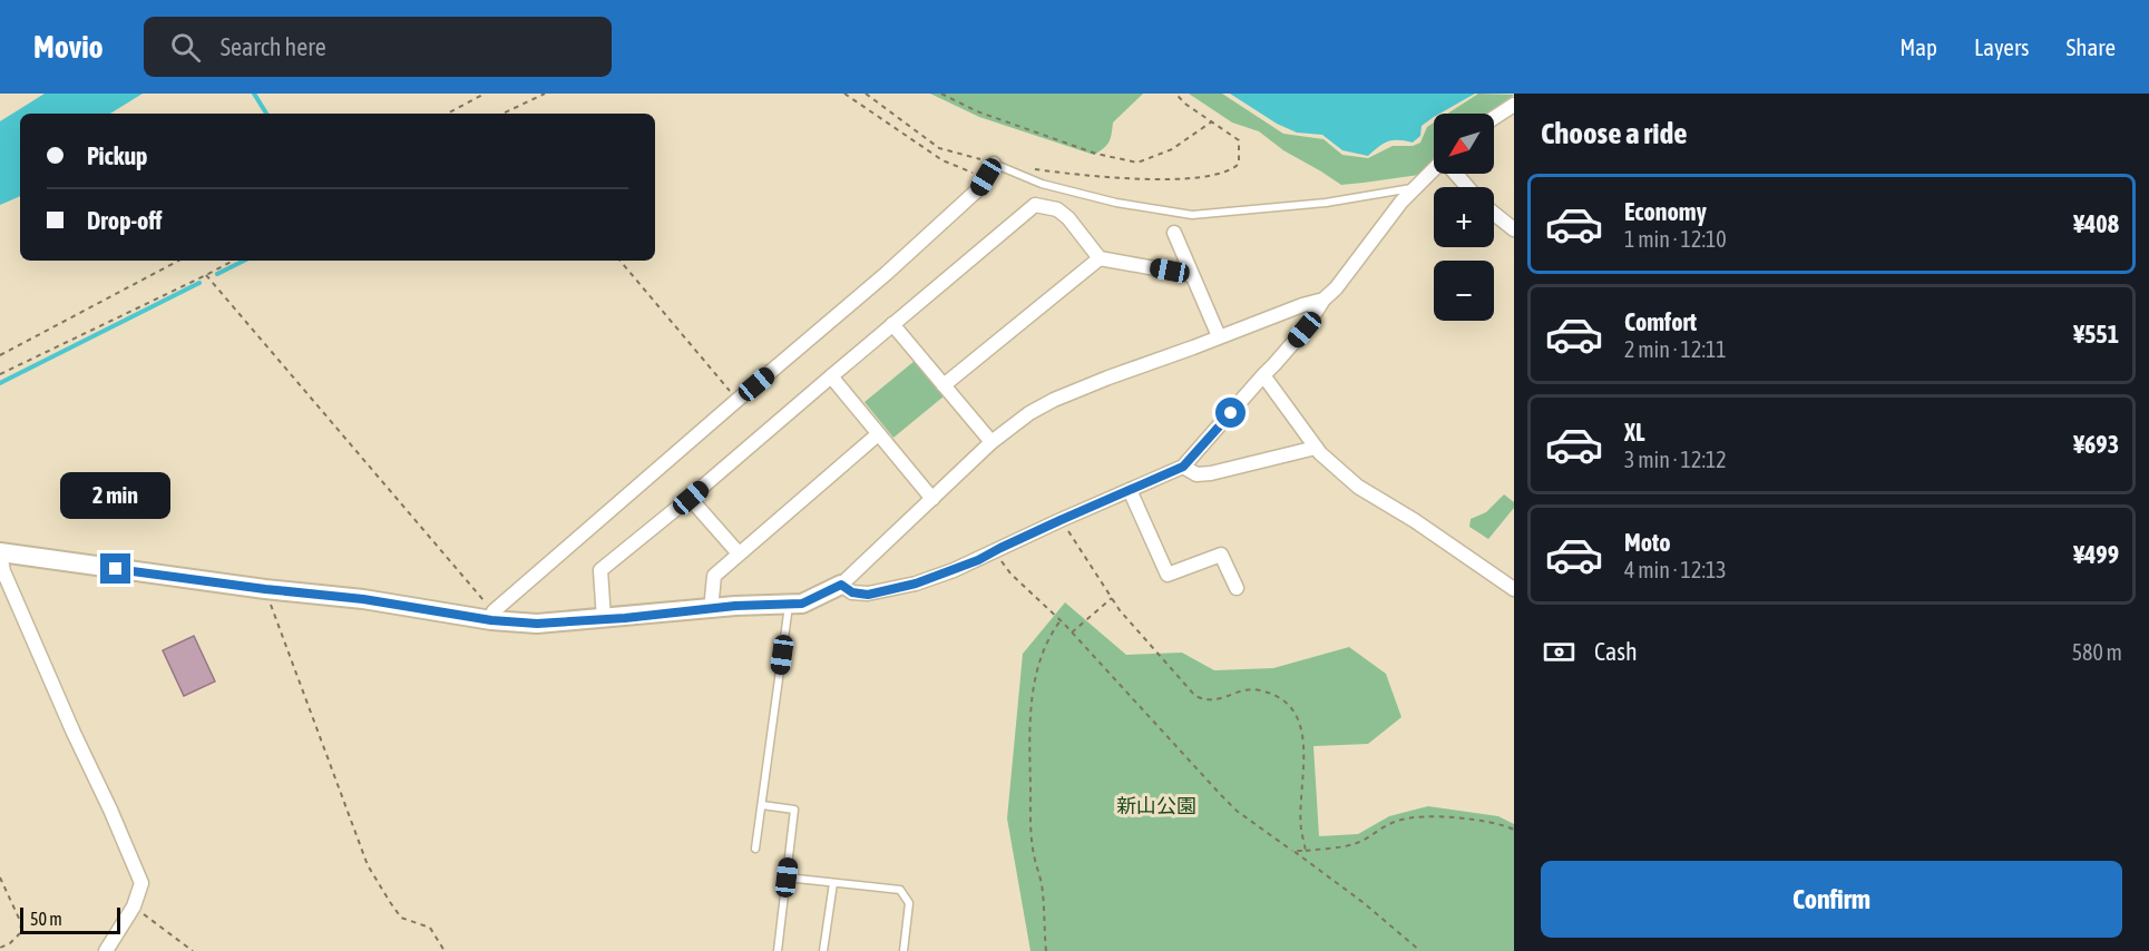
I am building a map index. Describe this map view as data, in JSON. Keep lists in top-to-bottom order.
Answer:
{
  "parks": ["新山公園"],
  "scale_bar": "50 m",
  "north": "bottom left",
  "page": {
    "header": "Movio",
    "search": "Search here",
    "nav": ["Map", "Layers", "Share"],
    "heading": "Choose a ride",
    "map_buttons": ["+", "−"],
    "banner": ["Pickup", "Drop-off"],
    "list": [
      {
        "name": "Economy",
        "note": "1 min · 12:10",
        "value": "¥408"
      },
      {
        "name": "Comfort",
        "note": "2 min · 12:11",
        "value": "¥551"
      },
      {
        "name": "XL",
        "note": "3 min · 12:12",
        "value": "¥693"
      },
      {
        "name": "Moto",
        "note": "4 min · 12:13",
        "value": "¥499"
      }
    ],
    "bubble": "2 min",
    "pay": ["Cash", "580 m"],
    "buttons": "Confirm",
    "scale": "50 m"
  }
}
